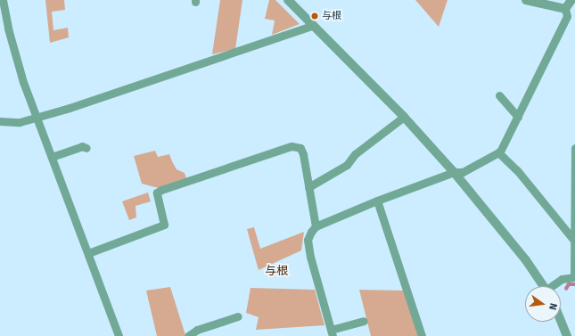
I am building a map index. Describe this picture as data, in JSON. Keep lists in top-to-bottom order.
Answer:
{
  "districts": ["与根"],
  "places": ["与根"],
  "north": "right"
}
